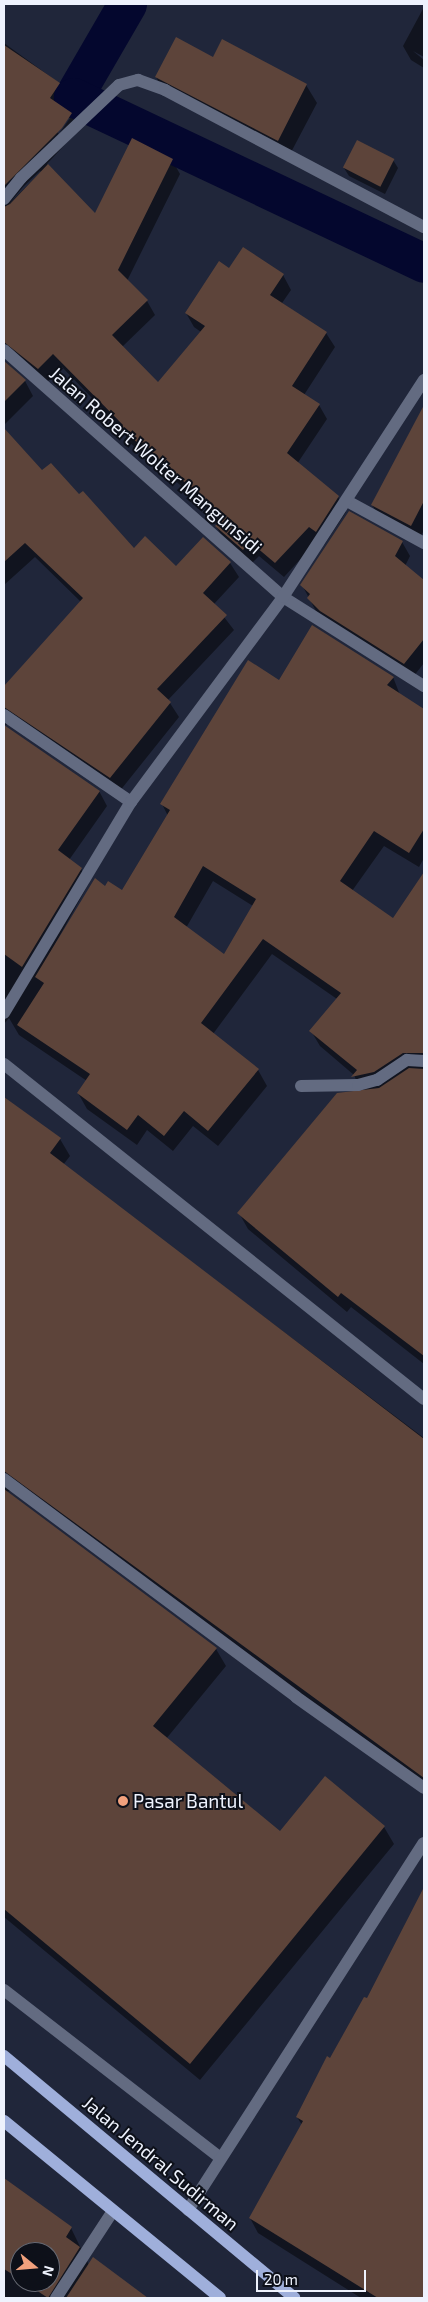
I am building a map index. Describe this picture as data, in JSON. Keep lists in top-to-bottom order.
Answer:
{
  "streets": {
    "main road": ["Jalan Jendral Sudirman"],
    "street": ["Jalan Robert Wolter Mangunsidi"]
  },
  "places": ["Pasar Bantul"],
  "scale_bar": "20 m",
  "north": "right"
}
